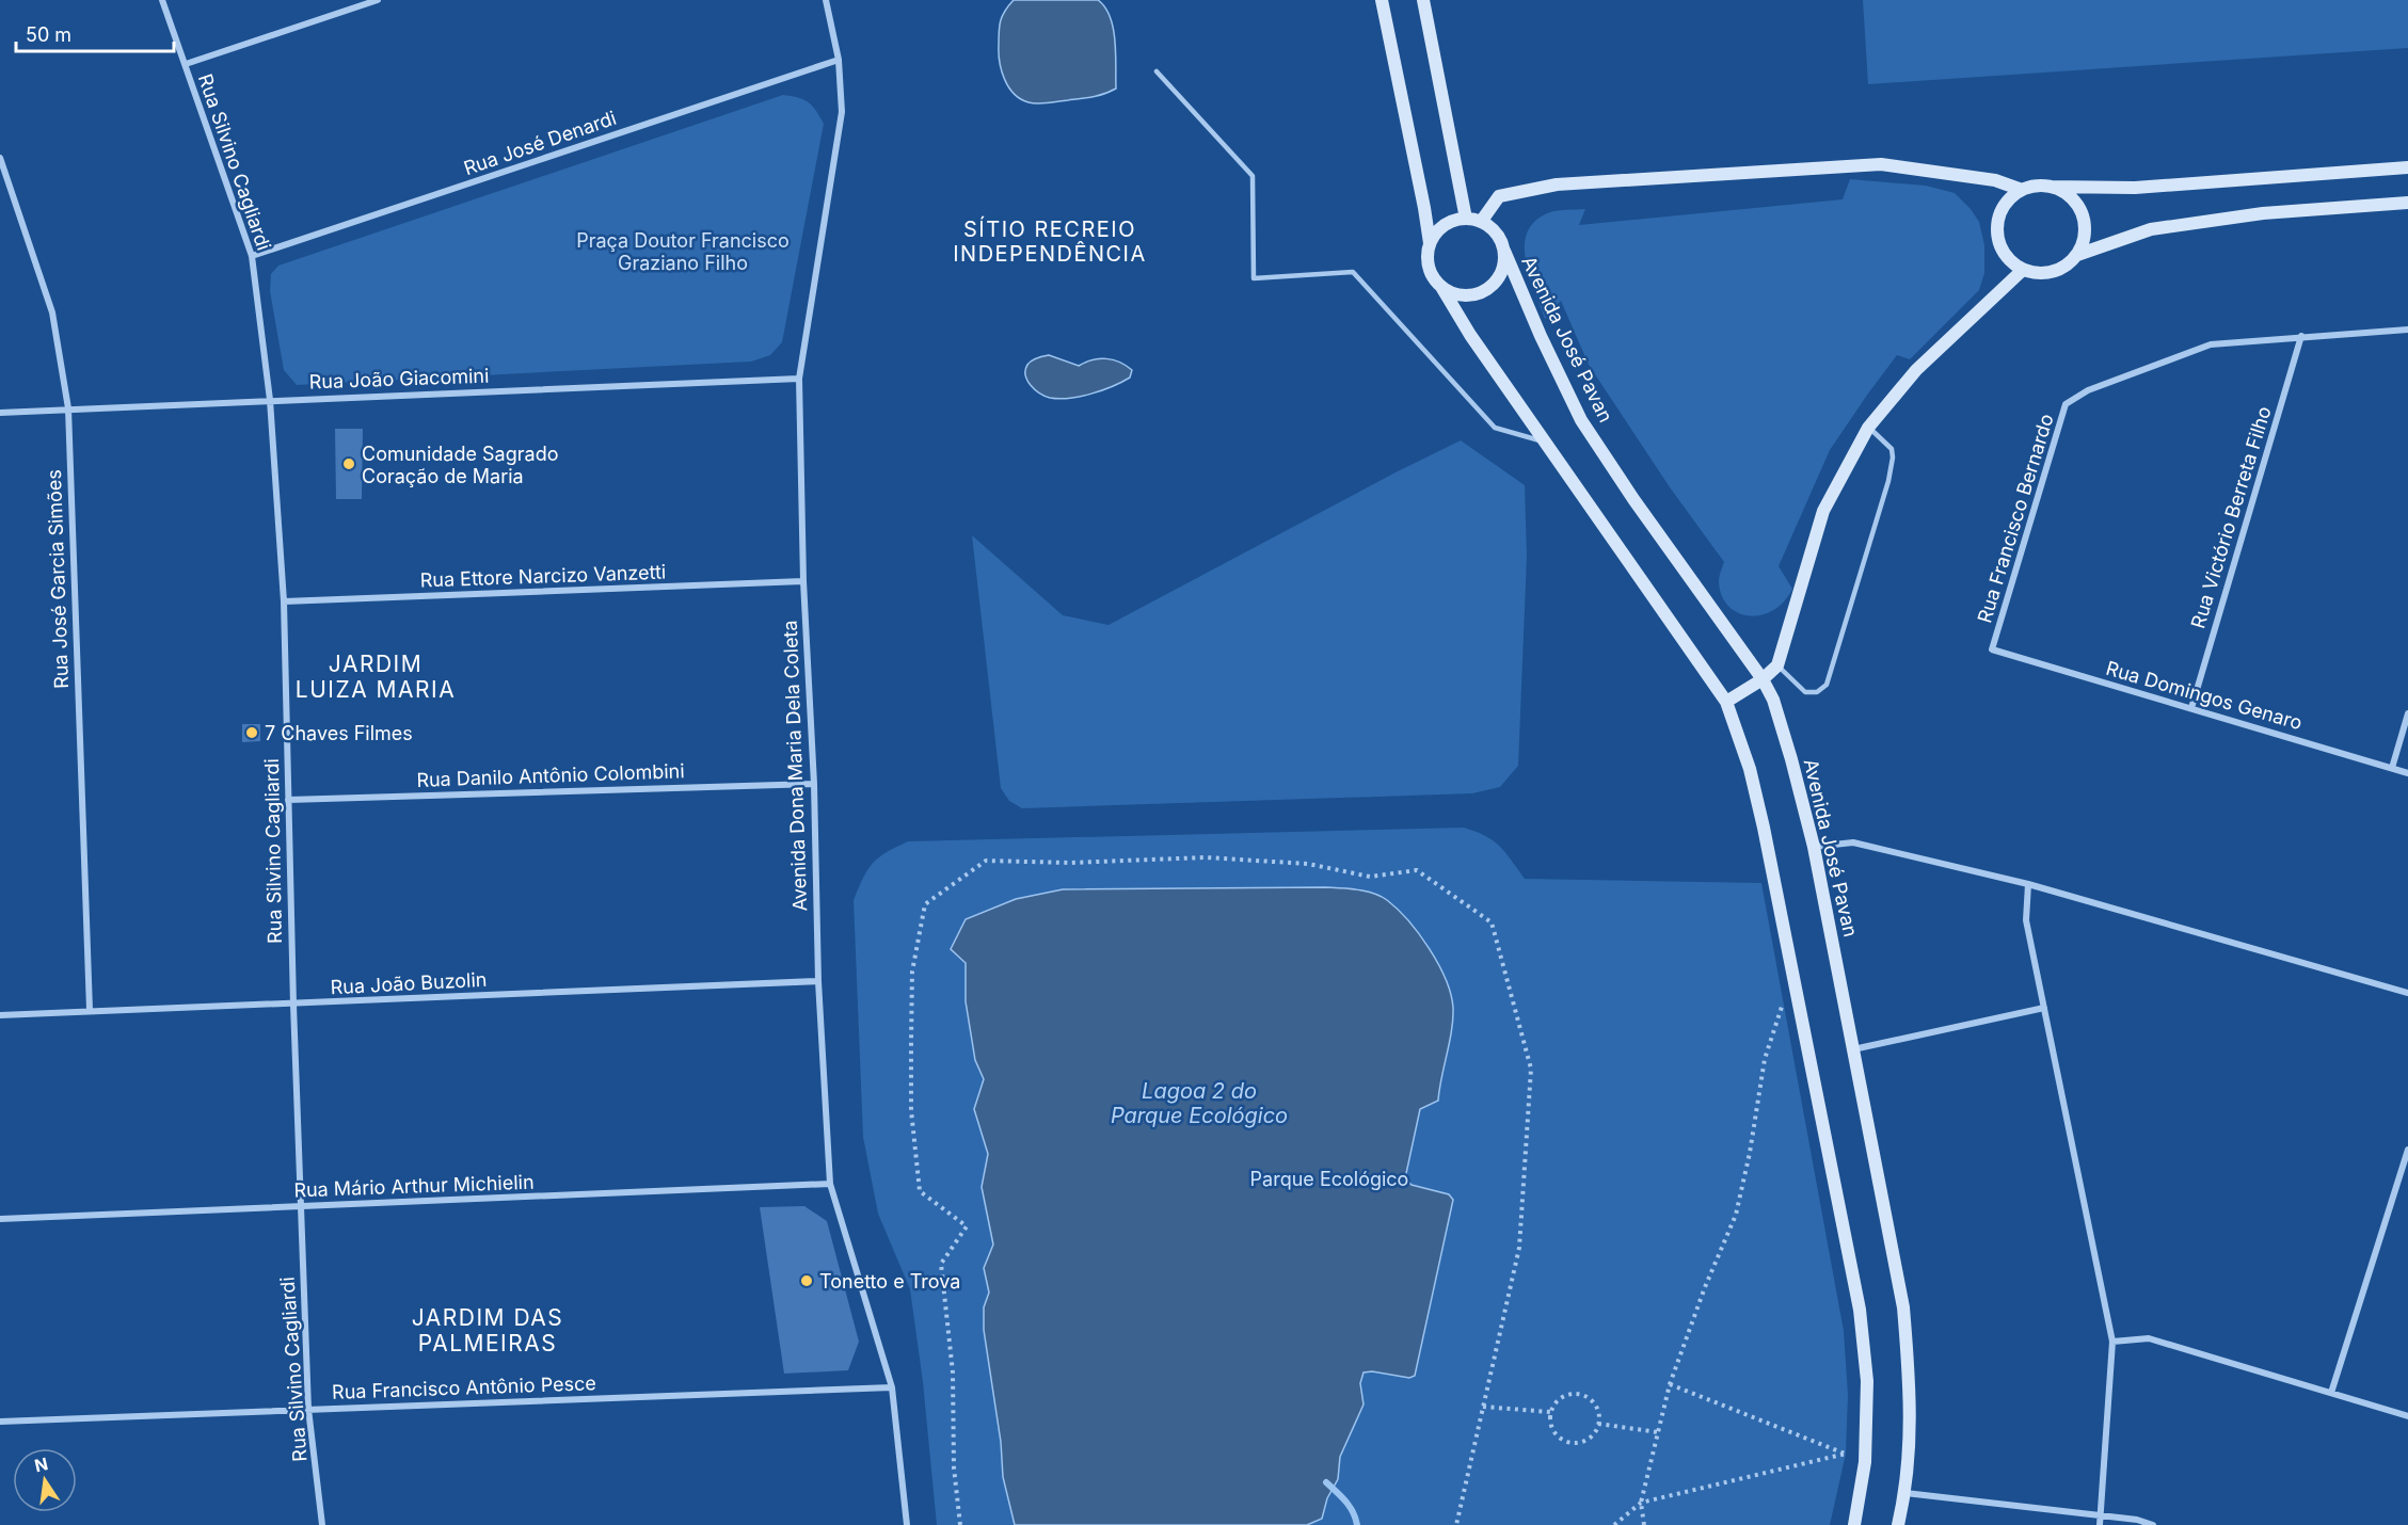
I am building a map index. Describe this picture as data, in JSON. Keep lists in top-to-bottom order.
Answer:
{
  "streets": {
    "street": [
      "Rua José Denardi",
      "Rua Silvino Cagliardi",
      "Avenida José Pavan",
      "Rua João Giacomini",
      "Rua Victório Berreta Filho",
      "Rua Francisco Bernardo",
      "Rua Ettore Narcizo Vanzetti",
      "Rua José Garcia Simões",
      "Rua Domingos Genaro",
      "Avenida Dona Maria Dela Coleta",
      "Rua Danilo Antônio Colombini",
      "Rua João Buzolin",
      "Rua Mário Arthur Michielin",
      "Rua Francisco Antônio Pesce"
    ]
  },
  "crossings": [
    ["Rua José Denardi", "Rua Silvino Cagliardi"],
    ["Rua José Denardi", "Avenida Dona Maria Dela Coleta"],
    ["Rua Silvino Cagliardi", "Rua João Giacomini"],
    ["Rua Silvino Cagliardi", "Rua Ettore Narcizo Vanzetti"],
    ["Rua Silvino Cagliardi", "Rua Danilo Antônio Colombini"],
    ["Rua Silvino Cagliardi", "Rua João Buzolin"],
    ["Rua Silvino Cagliardi", "Rua Mário Arthur Michielin"],
    ["Rua Silvino Cagliardi", "Rua Francisco Antônio Pesce"],
    ["Rua João Giacomini", "Rua José Garcia Simões"],
    ["Rua João Giacomini", "Avenida Dona Maria Dela Coleta"],
    ["Rua Victório Berreta Filho", "Rua Francisco Bernardo"],
    ["Rua Victório Berreta Filho", "Rua Domingos Genaro"],
    ["Rua Francisco Bernardo", "Rua Domingos Genaro"],
    ["Rua Ettore Narcizo Vanzetti", "Avenida Dona Maria Dela Coleta"],
    ["Rua José Garcia Simões", "Rua João Buzolin"],
    ["Avenida Dona Maria Dela Coleta", "Rua Danilo Antônio Colombini"],
    ["Avenida Dona Maria Dela Coleta", "Rua João Buzolin"],
    ["Avenida Dona Maria Dela Coleta", "Rua Mário Arthur Michielin"],
    ["Avenida Dona Maria Dela Coleta", "Rua Francisco Antônio Pesce"]
  ],
  "districts": ["SÍTIO RECREIO INDEPENDÊNCIA", "JARDIM LUIZA MARIA", "JARDIM DAS PALMEIRAS"],
  "water": ["Lagoa 2 do Parque Ecológico"],
  "parks": ["Praça Doutor Francisco Graziano Filho", "Parque Ecológico"],
  "places": ["Comunidade Sagrado Coração de Maria", "7 Chaves Filmes", "Tonetto e Trova"],
  "scale_bar": "50 m",
  "north": "top"
}
